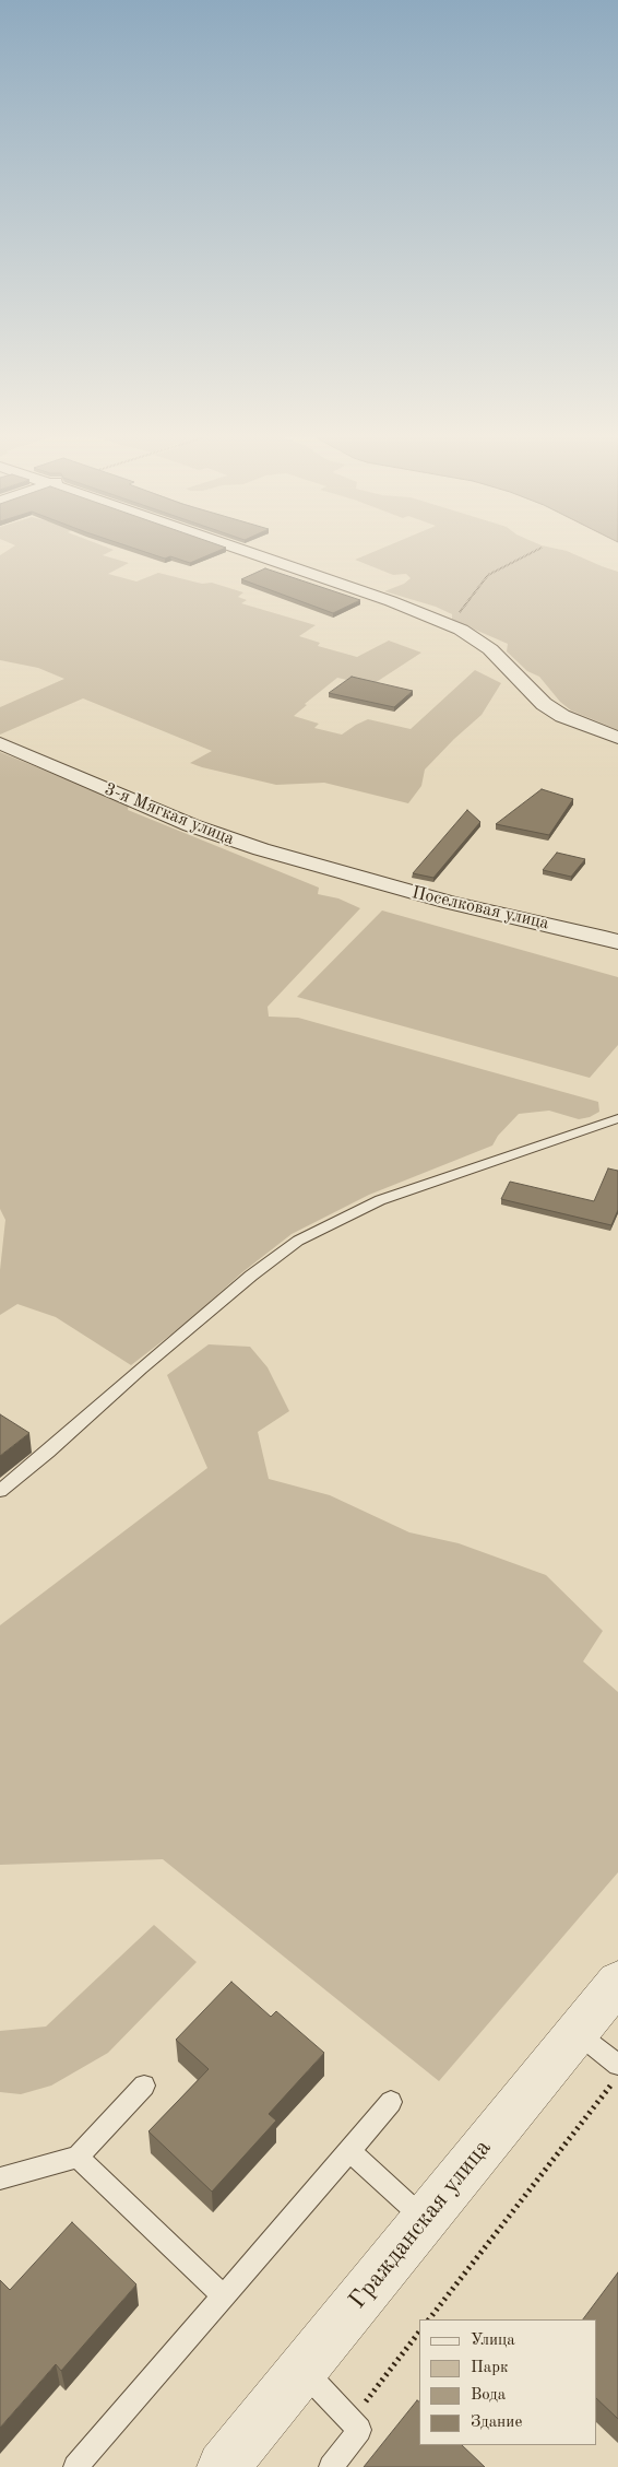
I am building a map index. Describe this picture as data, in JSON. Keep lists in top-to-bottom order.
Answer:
{
  "streets": {
    "street": ["3-я Мягкая улица", "Поселковая улица", "Гражданская улица"]
  },
  "crossings": [
    ["3-я Мягкая улица", "Поселковая улица"]
  ],
  "legend": [
    "Улица",
    "Парк",
    "Вода",
    "Здание"
  ]
}
